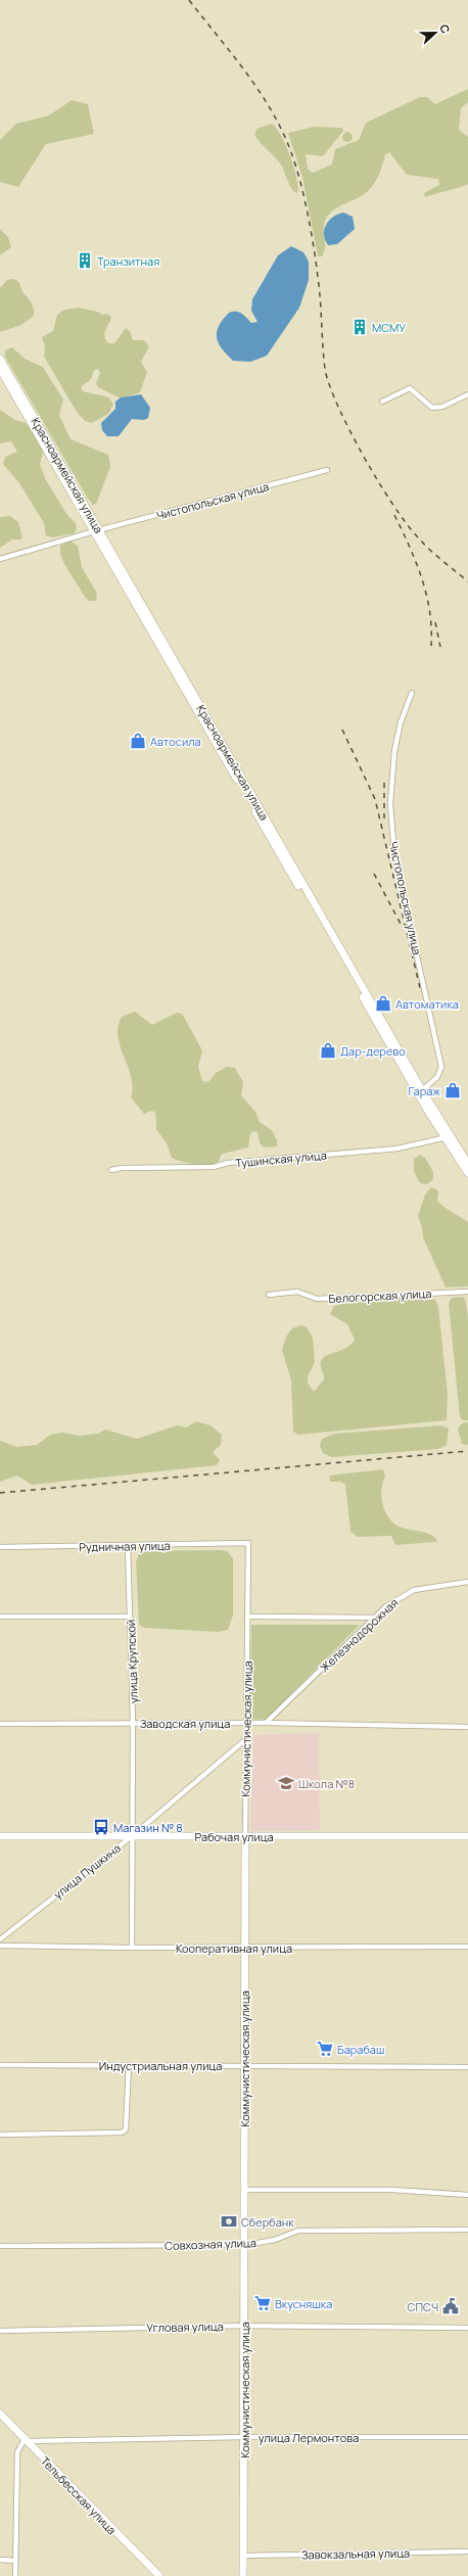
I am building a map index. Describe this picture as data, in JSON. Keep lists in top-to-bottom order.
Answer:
{
  "streets": {
    "main road": [
      "Красноармейская улица",
      "Коммунистическая улица",
      "Рабочая улица",
      "Тельбесская улица"
    ],
    "street": [
      "Чистопольская улица",
      "Тушинская улица",
      "Белогорская улица",
      "Рудничная улица",
      "Железнодорожная",
      "улица Крупской",
      "Заводская улица",
      "улица Пушкина",
      "Кооперативная улица",
      "Индустриальная улица",
      "Совхозная улица",
      "Угловая улица",
      "улица Лермонтова",
      "Завокзальная улица"
    ]
  },
  "crossings": [
    ["Красноармейская улица", "Чистопольская улица"],
    ["Красноармейская улица", "Тушинская улица"],
    ["Рудничная улица", "улица Крупской"],
    ["Рудничная улица", "Коммунистическая улица"],
    ["Железнодорожная", "Заводская улица"],
    ["улица Крупской", "Заводская улица"],
    ["улица Крупской", "Рабочая улица"],
    ["улица Крупской", "улица Пушкина"],
    ["улица Крупской", "Кооперативная улица"],
    ["Заводская улица", "Коммунистическая улица"],
    ["Коммунистическая улица", "Рабочая улица"],
    ["Коммунистическая улица", "улица Пушкина"],
    ["Коммунистическая улица", "Кооперативная улица"],
    ["Коммунистическая улица", "Индустриальная улица"],
    ["Коммунистическая улица", "Совхозная улица"],
    ["Коммунистическая улица", "Угловая улица"],
    ["Коммунистическая улица", "улица Лермонтова"],
    ["Коммунистическая улица", "Завокзальная улица"],
    ["Рабочая улица", "улица Пушкина"],
    ["улица Лермонтова", "Тельбесская улица"]
  ],
  "places": {
    "building": ["Транзитная", "МСМУ"],
    "shop": [
      "Автосила",
      "Автоматика",
      "Дар-дерево",
      "Гараж"
    ],
    "school or university": ["Школа №8"],
    "bus stop": ["Магазин № 8"],
    "supermarket": ["Барабаш", "Вкусняшка"],
    "bank": ["Сбербанк"],
    "public building": ["СПСЧ"]
  },
  "north": "right"
}
